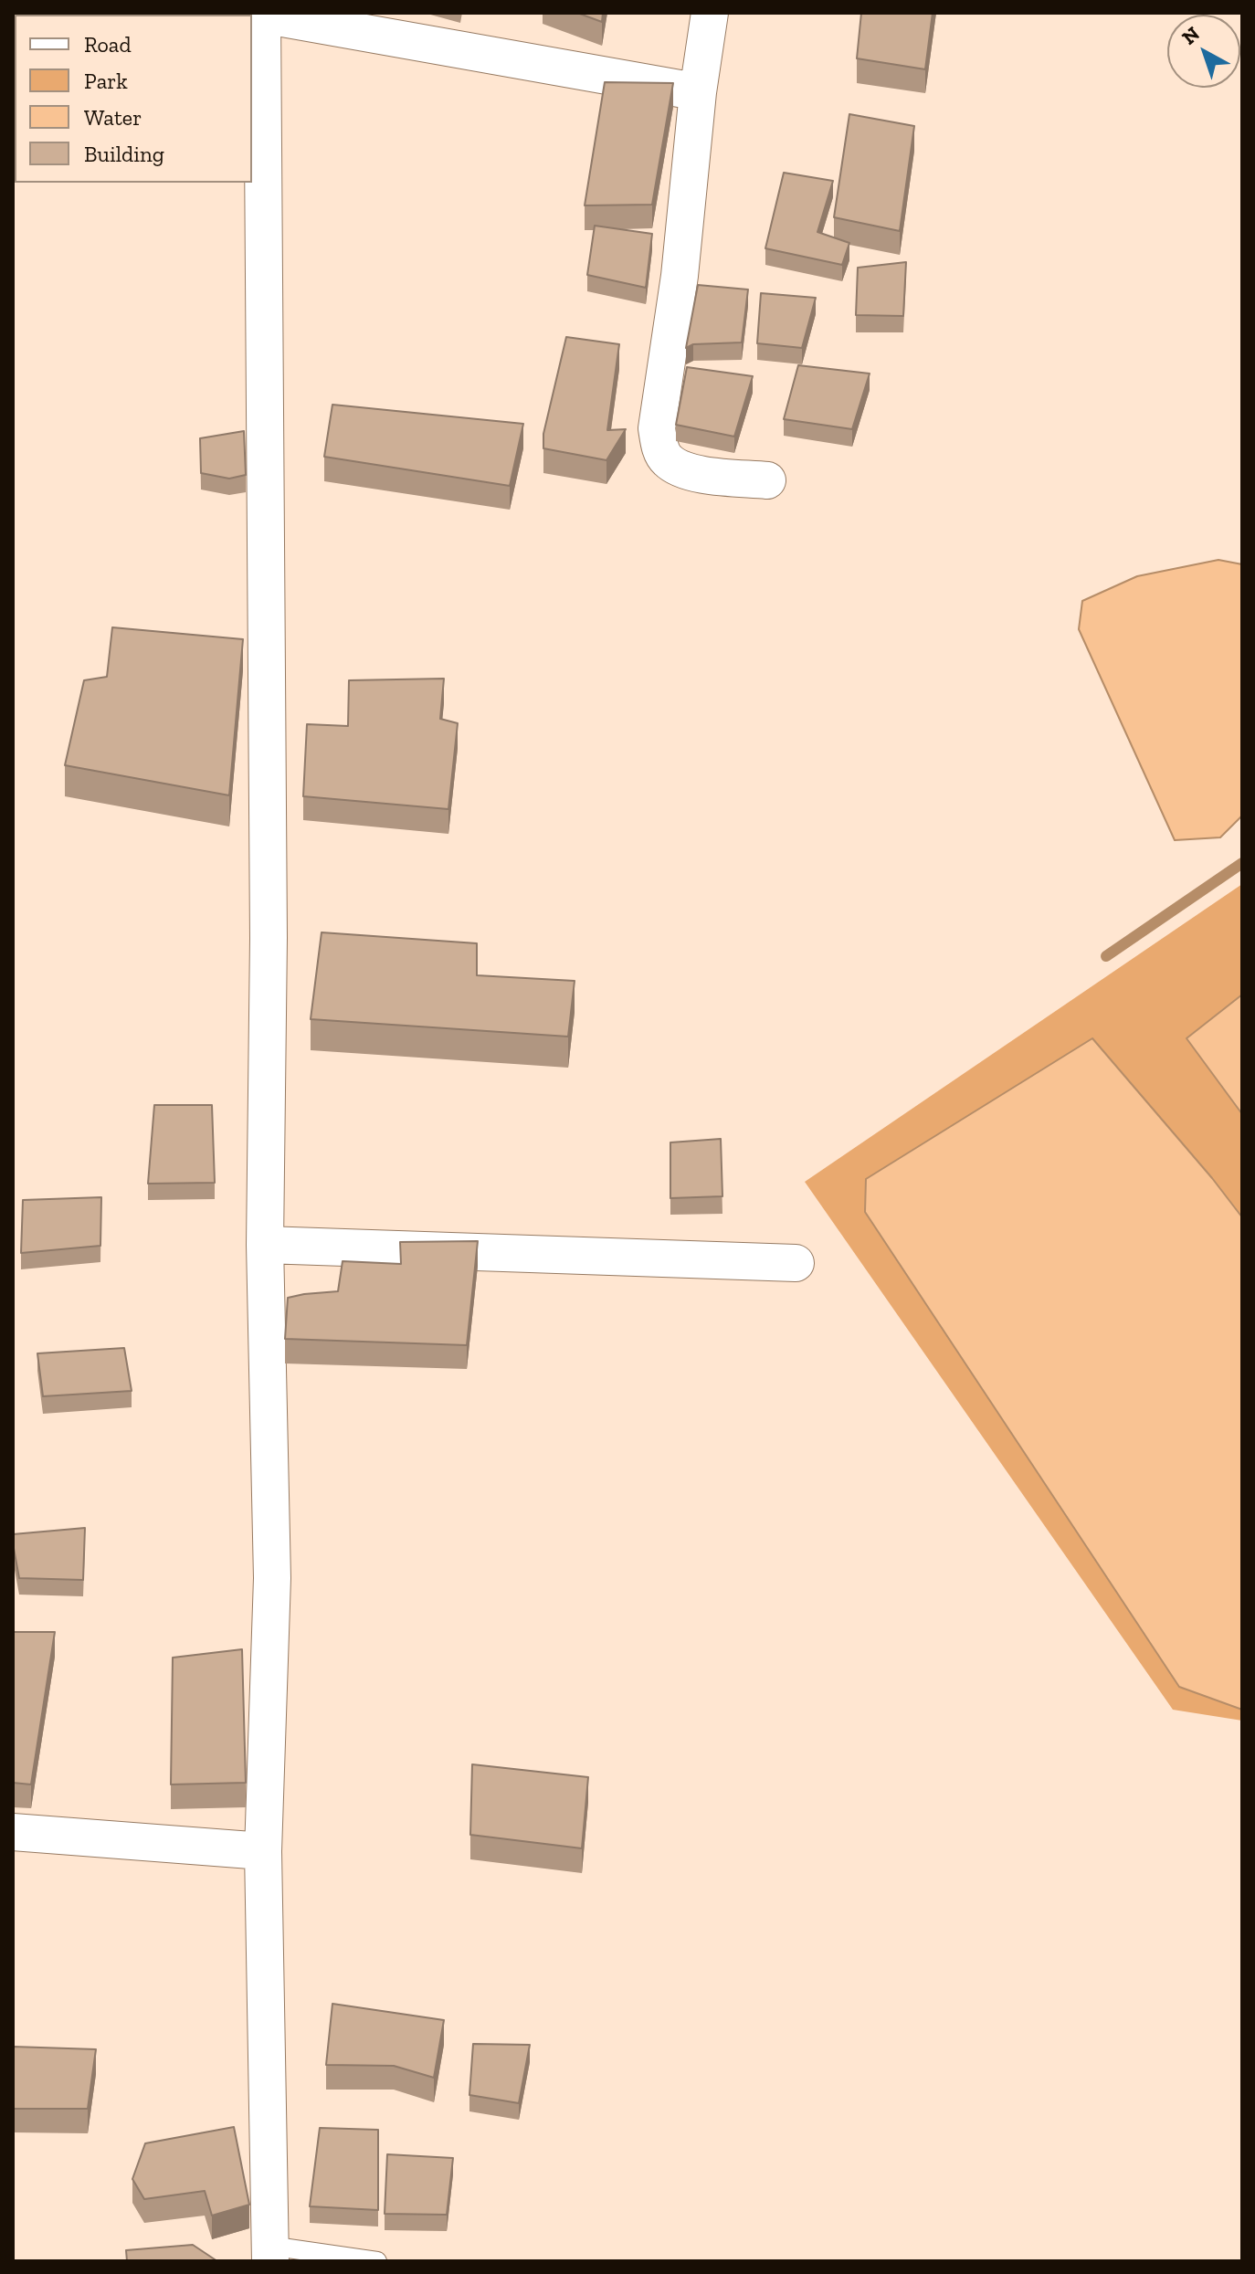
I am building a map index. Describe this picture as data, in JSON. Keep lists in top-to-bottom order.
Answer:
{
  "legend": [
    "Road",
    "Park",
    "Water",
    "Building"
  ],
  "north": "top left"
}
